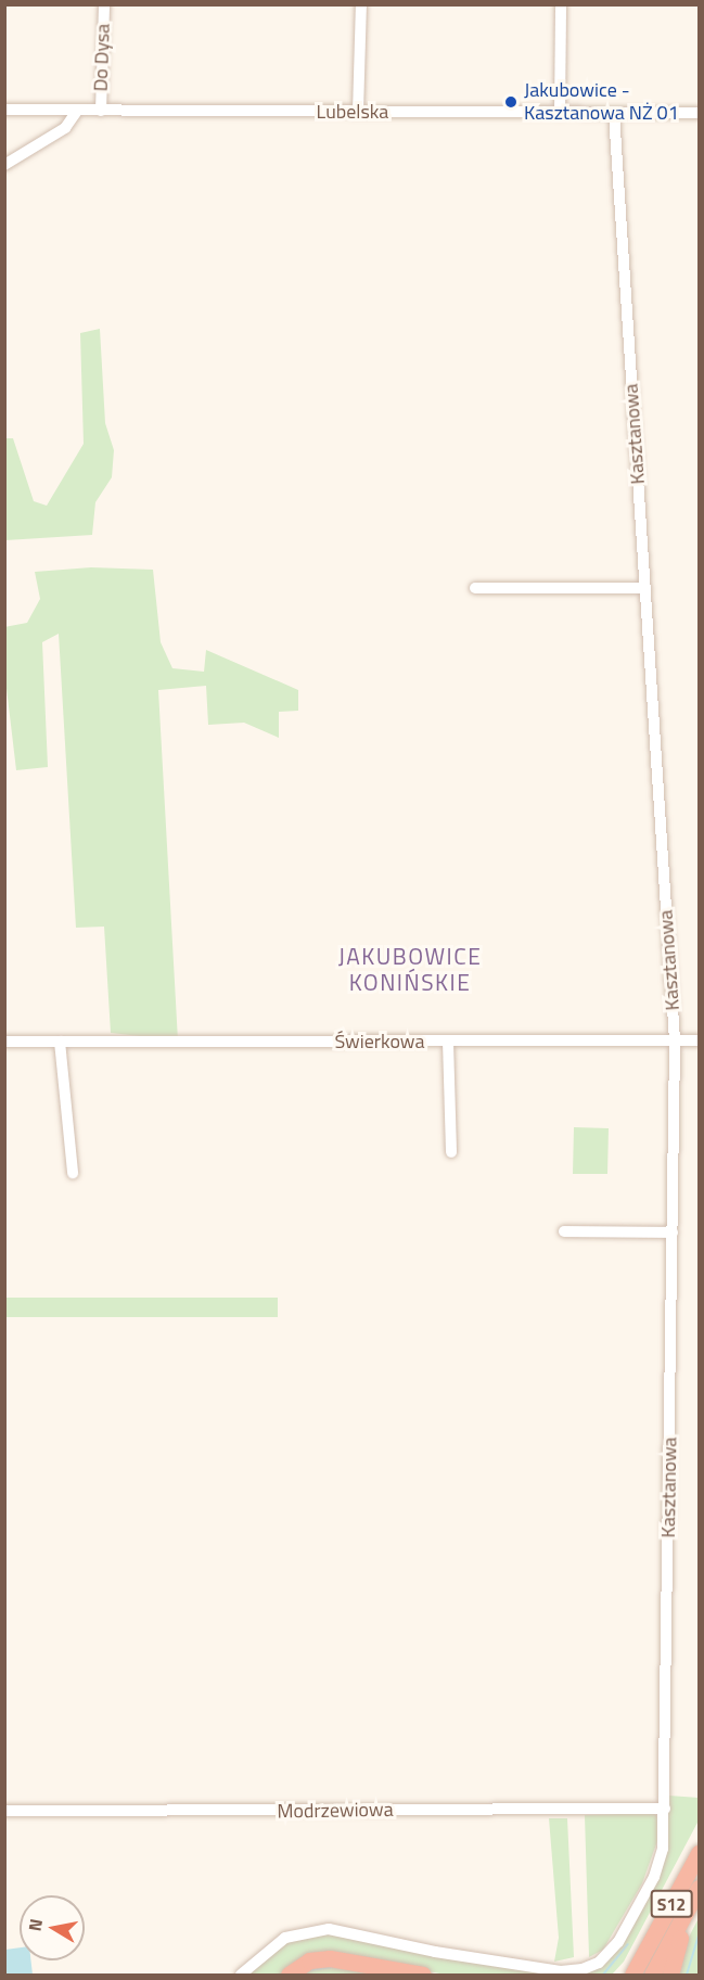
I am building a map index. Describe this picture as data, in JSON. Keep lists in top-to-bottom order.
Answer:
{
  "streets": {
    "highway": ["S12"],
    "street": [
      "Do Dysa",
      "Lubelska",
      "Kasztanowa",
      "Świerkowa",
      "Modrzewiowa"
    ]
  },
  "crossings": [
    ["Do Dysa", "Lubelska"],
    ["Lubelska", "Kasztanowa"],
    ["Kasztanowa", "Świerkowa"],
    ["Kasztanowa", "Modrzewiowa"]
  ],
  "districts": ["JAKUBOWICE KONIŃSKIE"],
  "places": ["Jakubowice - Kasztanowa NŻ 01"],
  "north": "left"
}
